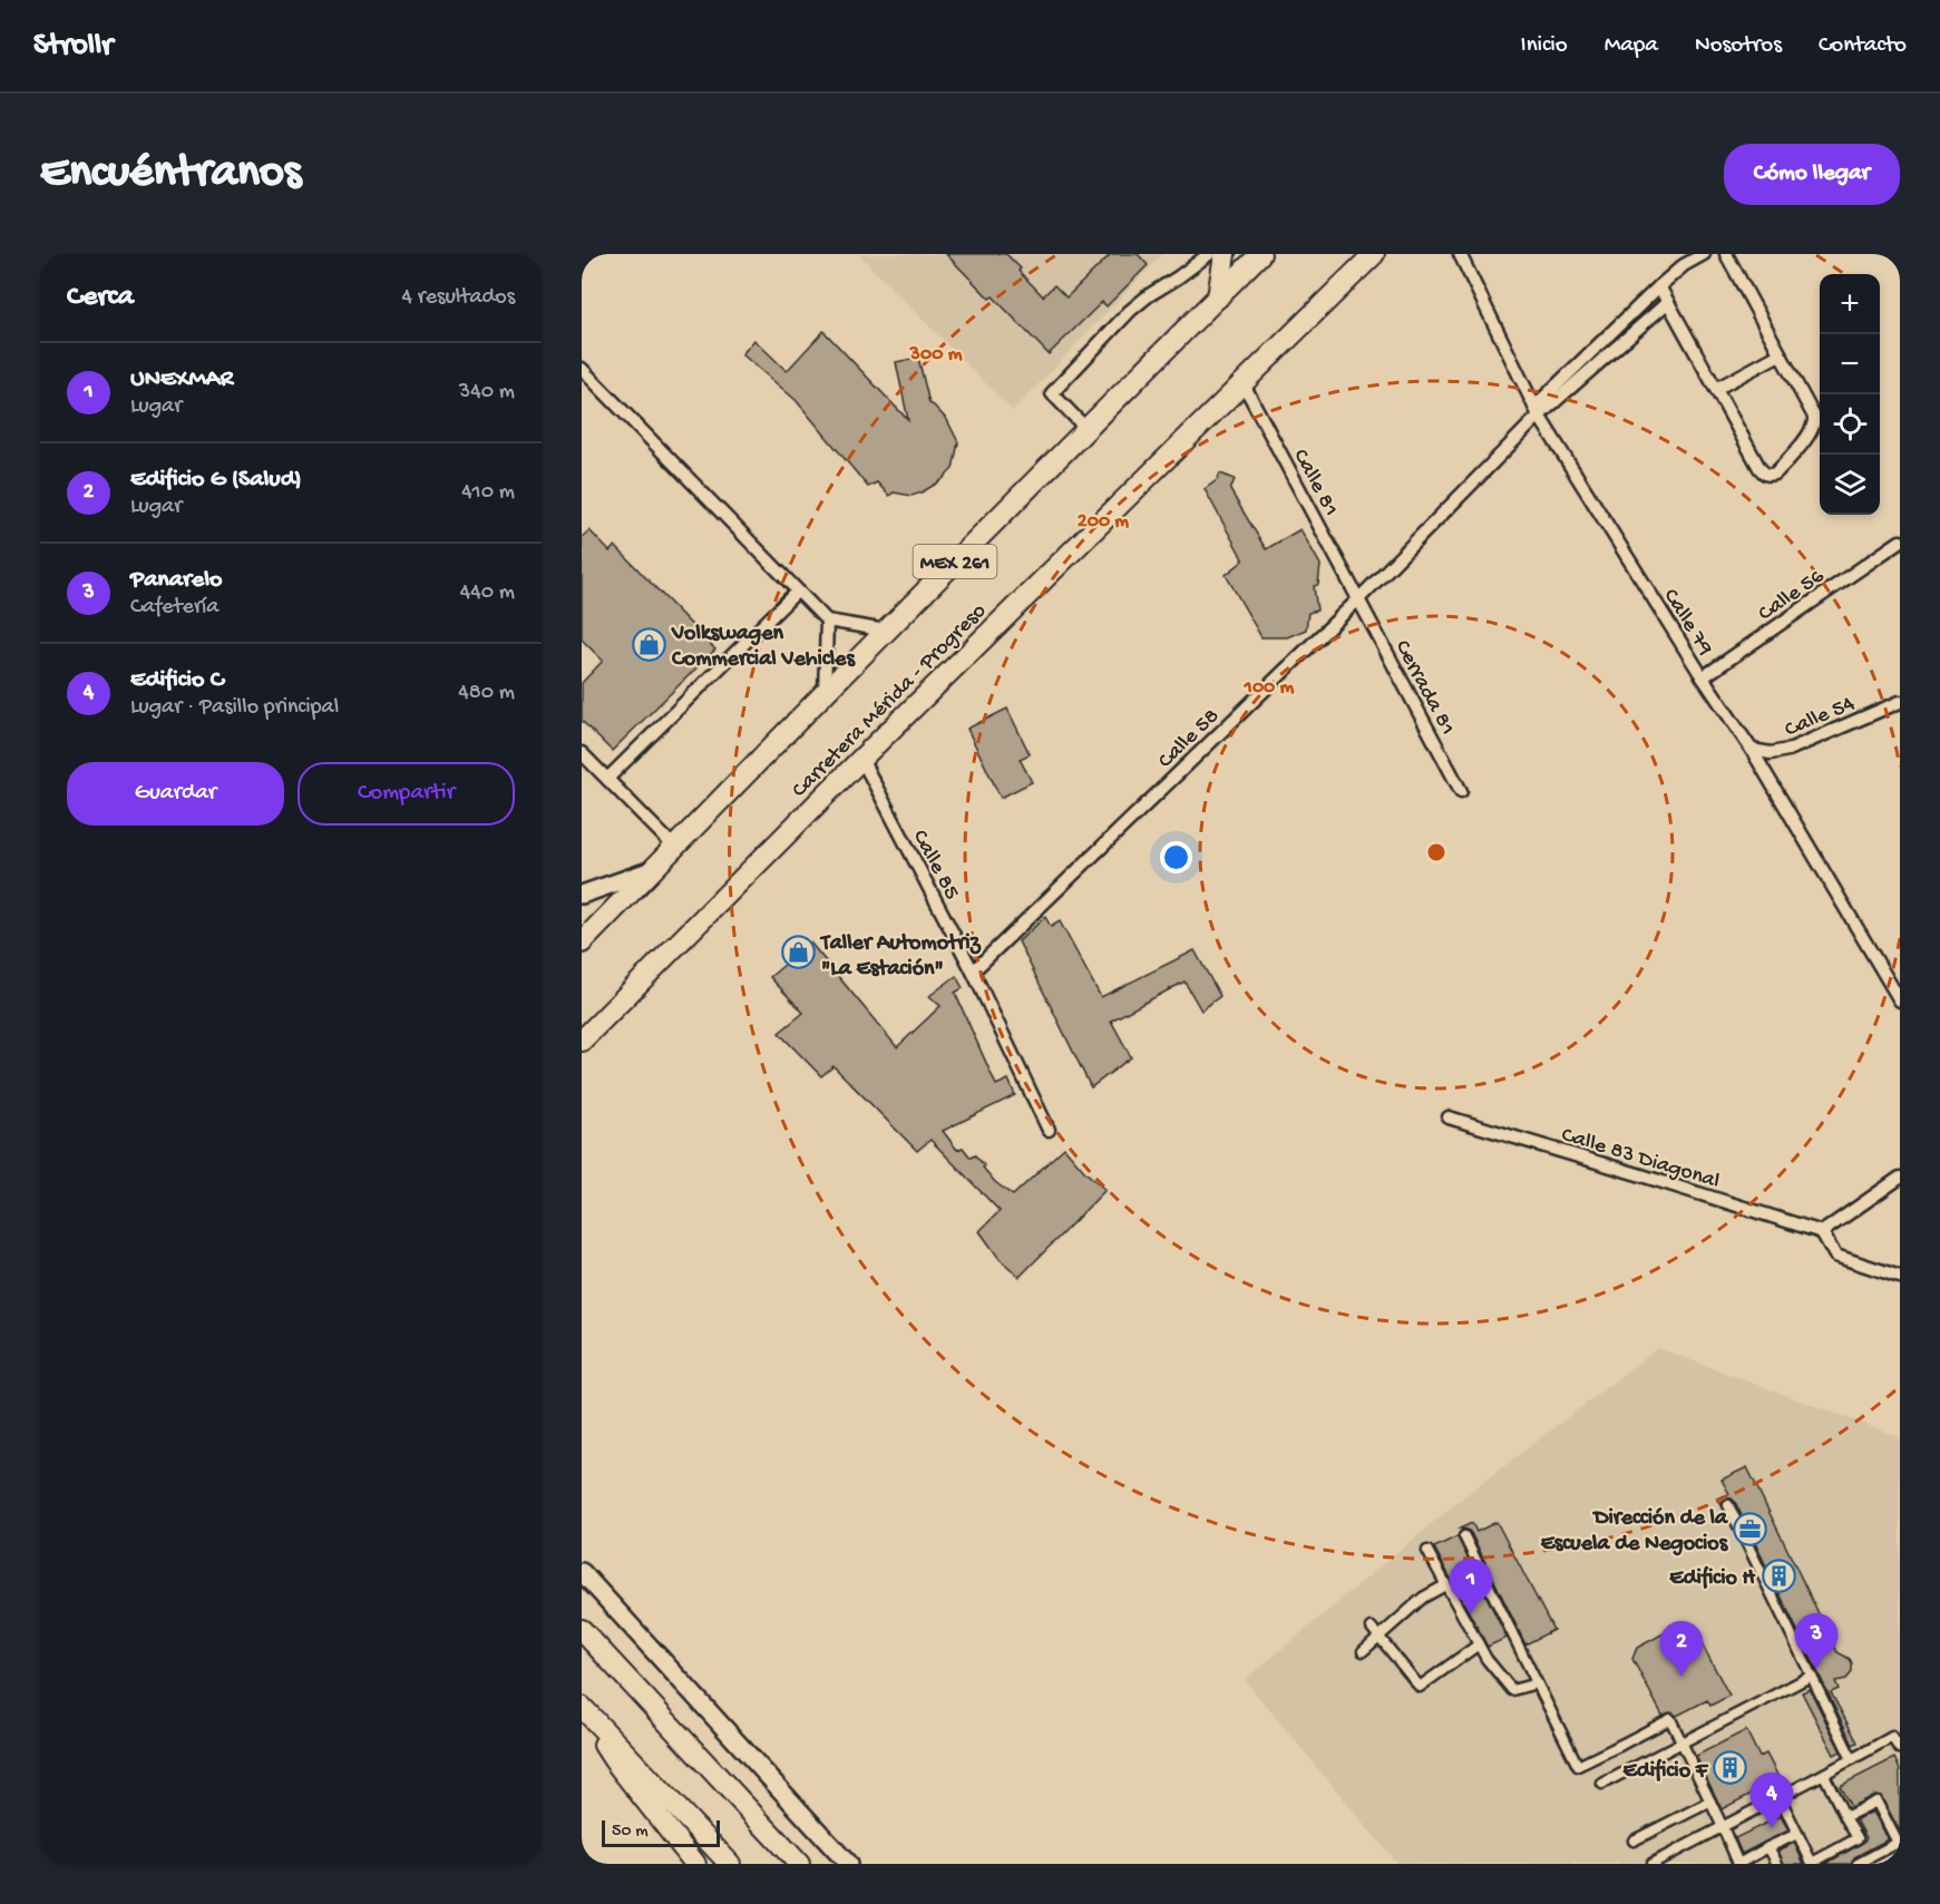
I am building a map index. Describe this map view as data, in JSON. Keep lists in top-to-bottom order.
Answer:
{
  "streets": {
    "highway": ["MEX 261", "Carretera Mérida - Progreso"],
    "street": [
      "Calle 81",
      "Calle 56",
      "Calle 79",
      "Cerrada 81",
      "Calle 54",
      "Calle 58",
      "Calle 85",
      "Calle 83 Diagonal"
    ]
  },
  "crossings": [
    ["Calle 81", "Cerrada 81"],
    ["Calle 81", "Carretera Mérida - Progreso"],
    ["Calle 81", "Calle 58"],
    ["Calle 56", "Calle 79"],
    ["Calle 79", "Calle 54"],
    ["Calle 79", "Calle 58"],
    ["Cerrada 81", "Calle 58"],
    ["Carretera Mérida - Progreso", "Calle 85"],
    ["Calle 58", "Calle 85"]
  ],
  "places": {
    "shop": ["Volkswagen Commercial Vehicles", "Taller Automotriz \"La Estación\""],
    "office": ["Dirección de la Escuela de Negocios"],
    "building": ["Edificio H", "Edificio F"]
  },
  "scale_bar": "50 m",
  "page": {
    "header": "Strollr",
    "nav": [
      "Inicio",
      "Mapa",
      "Nosotros",
      "Contacto"
    ],
    "buttons": [
      "Cómo llegar",
      ["Guardar", "Compartir"]
    ],
    "title": "Encuéntranos",
    "heading": ["Cerca", "4 resultados"],
    "map_buttons": ["+", "−"],
    "list": [
      {
        "mark": "1",
        "name": "UNEXMAR",
        "note": "Lugar",
        "value": "340 m"
      },
      {
        "mark": "2",
        "name": "Edificio G (Salud)",
        "note": "Lugar",
        "value": "410 m"
      },
      {
        "mark": "3",
        "name": "Panarelo",
        "note": "Cafetería",
        "value": "440 m"
      },
      {
        "mark": "4",
        "name": "Edificio C",
        "note": "Lugar · Pasillo principal",
        "value": "480 m"
      }
    ],
    "pins": [
      "1",
      "3",
      "2",
      "4"
    ],
    "scale": "50 m"
  },
  "rings": ["300 m", "200 m", "100 m"]
}
